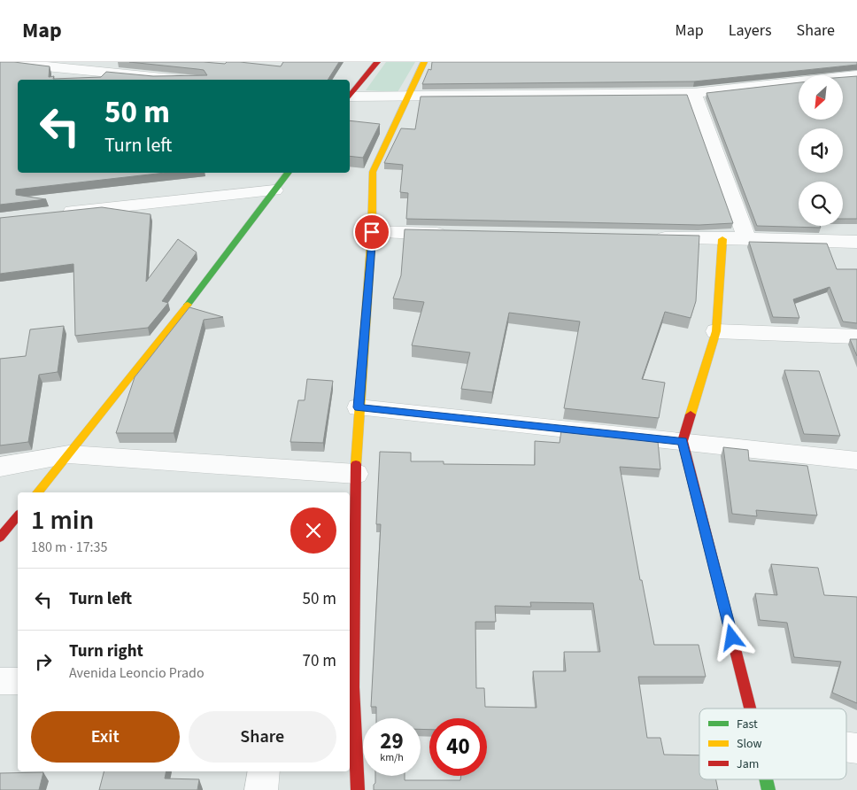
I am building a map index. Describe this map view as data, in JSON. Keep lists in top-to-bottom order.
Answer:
{
  "legend": ["Fast", "Slow", "Jam"],
  "north": "bottom left",
  "page": {
    "header": "Map",
    "nav": ["Map", "Layers", "Share"],
    "turn": ["50 m", "Turn left"],
    "heading": ["1 min", "180 m · 17:35"],
    "list": [
      {
        "name": "Turn left",
        "value": "50 m"
      },
      {
        "name": "Turn right",
        "note": "Avenida Leoncio Prado",
        "value": "70 m"
      }
    ],
    "buttons": ["Exit", "Share"],
    "speed": "29 km/h",
    "limit": "40"
  }
}
